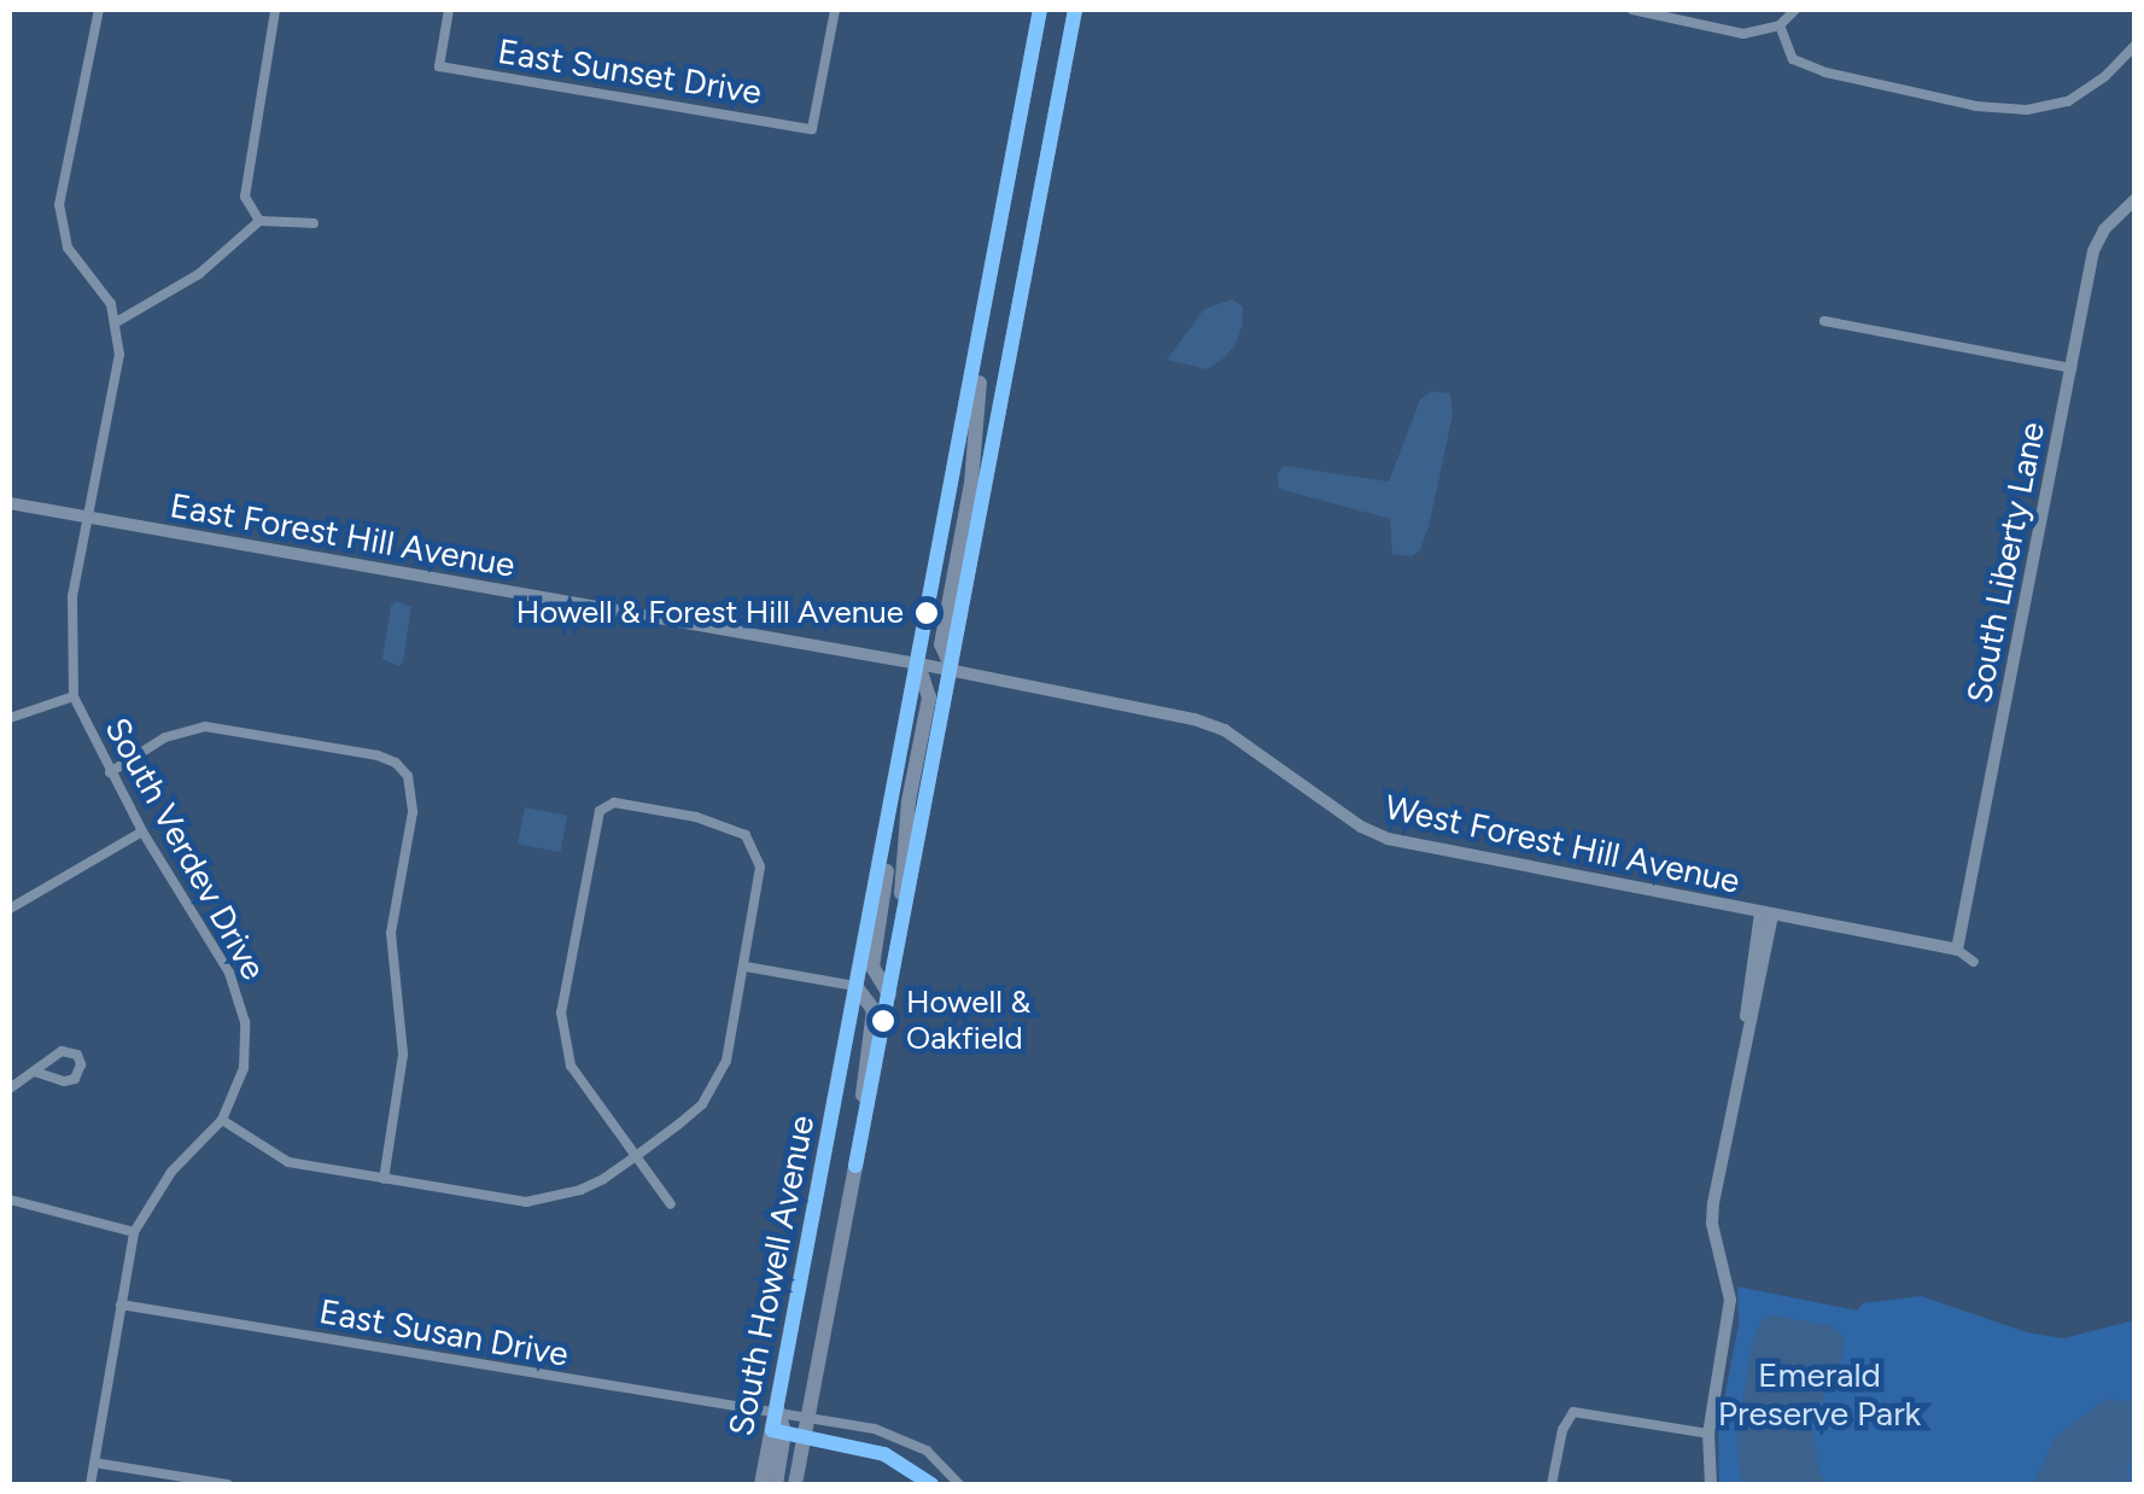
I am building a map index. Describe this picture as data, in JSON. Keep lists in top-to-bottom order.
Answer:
{
  "streets": {
    "main road": ["South Howell Avenue"],
    "street": [
      "East Sunset Drive",
      "East Forest Hill Avenue",
      "South Liberty Lane",
      "West Forest Hill Avenue",
      "South Verdev Drive",
      "East Susan Drive"
    ]
  },
  "crossings": [
    ["East Forest Hill Avenue", "West Forest Hill Avenue"],
    ["East Forest Hill Avenue", "South Verdev Drive"],
    ["East Forest Hill Avenue", "South Howell Avenue"],
    ["South Liberty Lane", "West Forest Hill Avenue"],
    ["West Forest Hill Avenue", "South Howell Avenue"],
    ["South Verdev Drive", "East Susan Drive"],
    ["South Howell Avenue", "East Susan Drive"]
  ],
  "parks": ["Emerald Preserve Park"],
  "places": ["Howell & Forest Hill Avenue", "Howell & Oakfield"]
}
